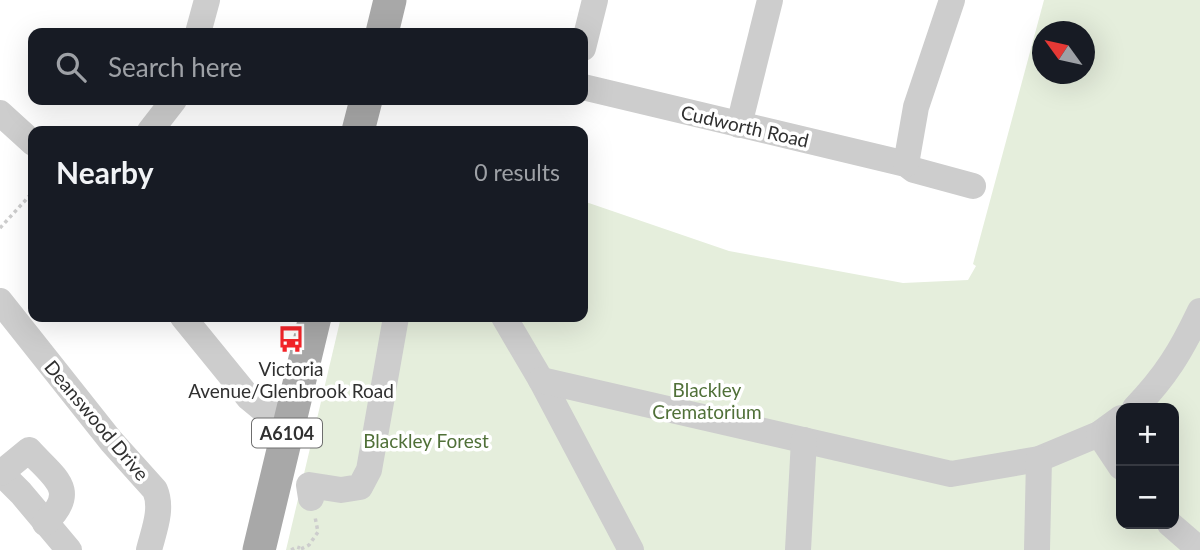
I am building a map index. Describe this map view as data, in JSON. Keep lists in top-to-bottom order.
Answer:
{
  "streets": {
    "main road": ["A6104"],
    "street": ["Cudworth Road", "Deanswood Drive"]
  },
  "parks": ["Blackley Crematorium", "Blackley Forest"],
  "places": {
    "bus stop": ["Victoria Avenue/Glenbrook Road"]
  },
  "north": "top left",
  "page": {
    "search": "Search here",
    "heading": ["Nearby", "0 results"],
    "map_buttons": ["+", "−"]
  }
}
